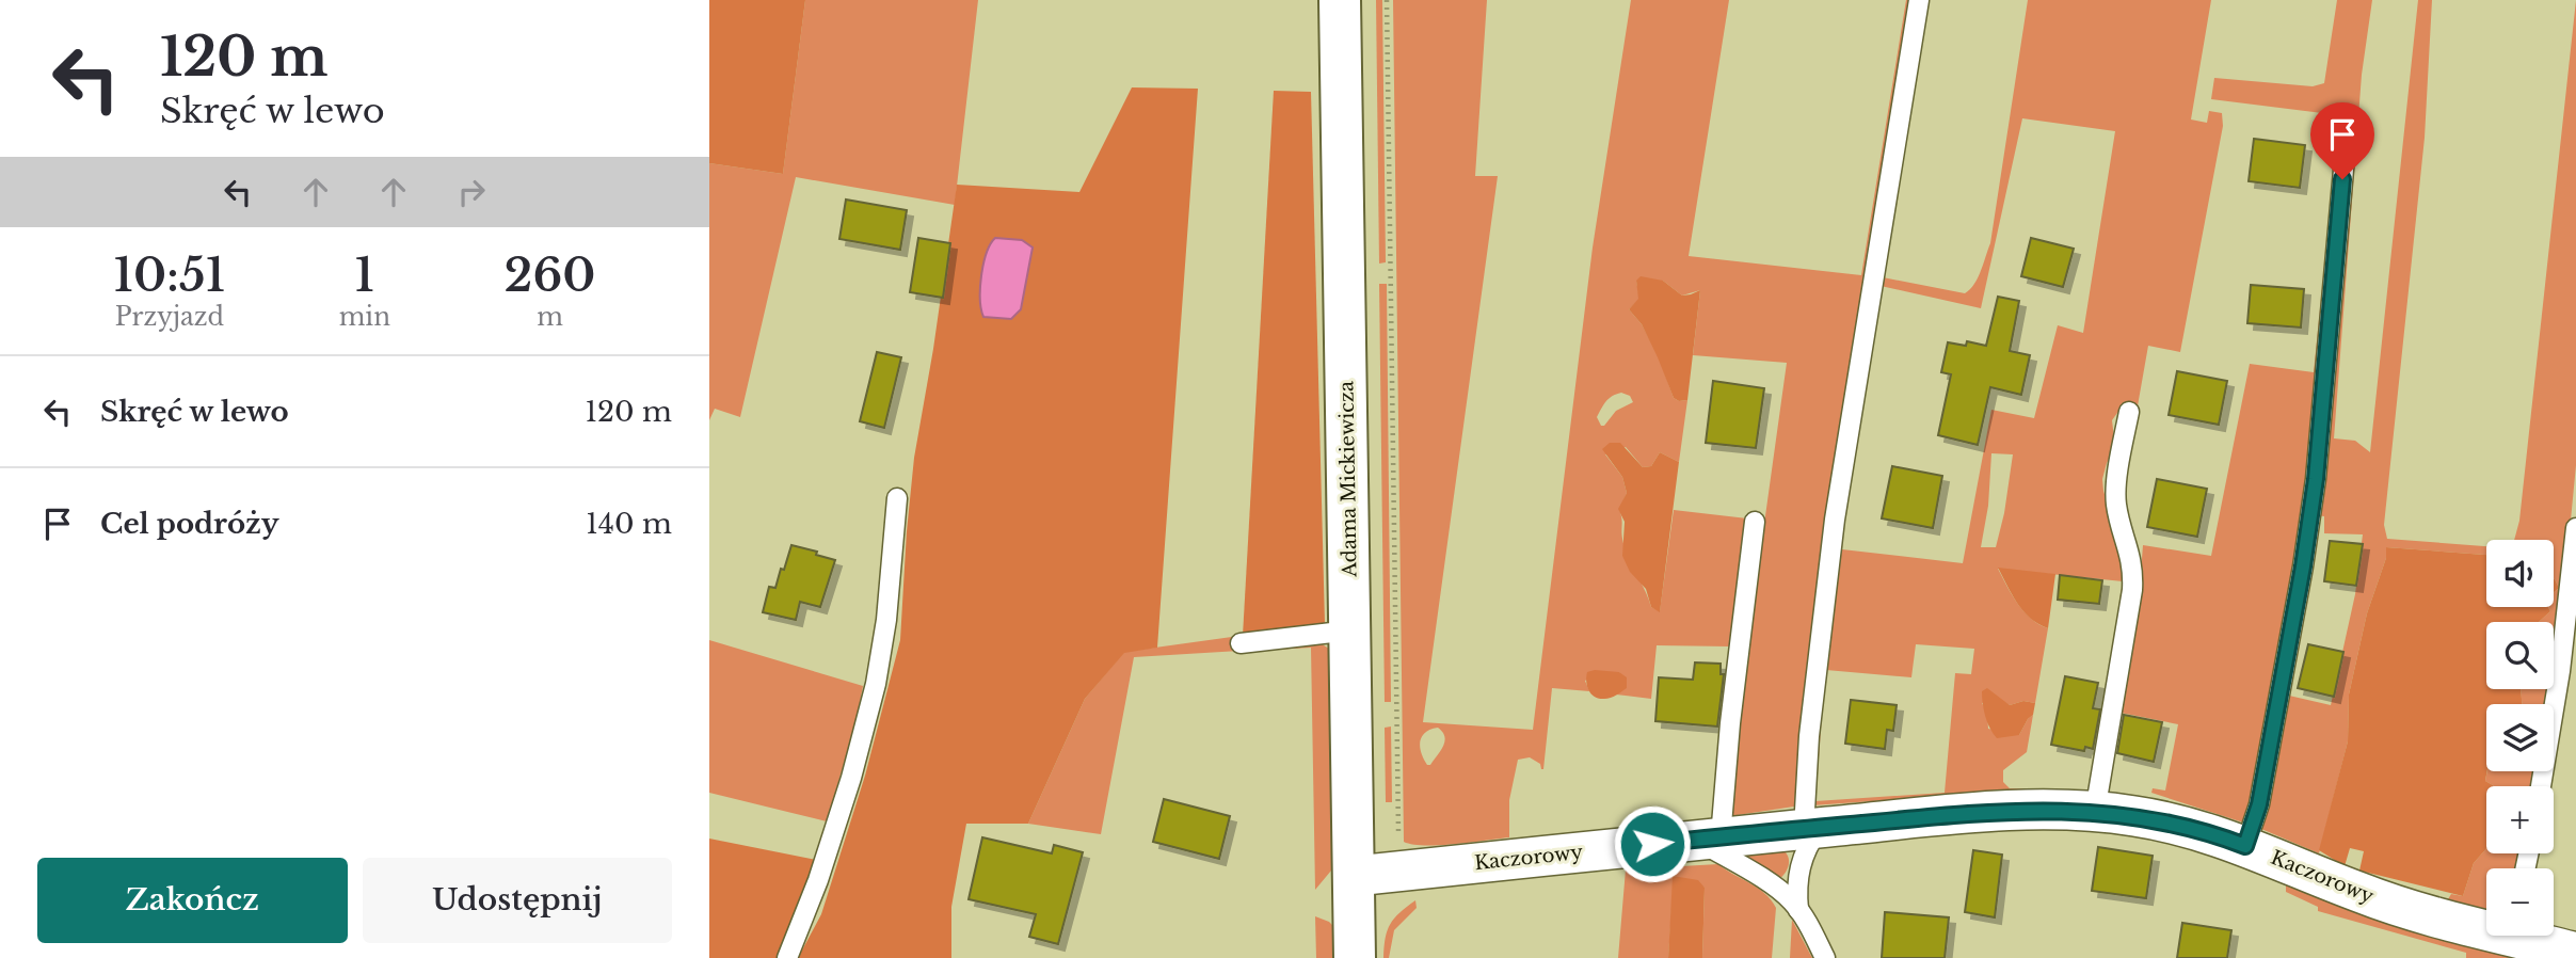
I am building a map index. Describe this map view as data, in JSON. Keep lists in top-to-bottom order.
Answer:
{
  "streets": {
    "street": ["Adama Mickiewicza", "Kaczorowy"]
  },
  "crossings": [
    ["Adama Mickiewicza", "Kaczorowy"]
  ],
  "page": {
    "turn": ["120 m", "Skręć w lewo"],
    "eta": [
      "10:51",
      "Przyjazd",
      "1",
      "min",
      "260",
      "m"
    ],
    "list": [
      {
        "name": "Skręć w lewo",
        "value": "120 m"
      },
      {
        "name": "Cel podróży",
        "value": "140 m"
      }
    ],
    "map_buttons": ["+", "−"],
    "buttons": ["Zakończ", "Udostępnij"]
  }
}
